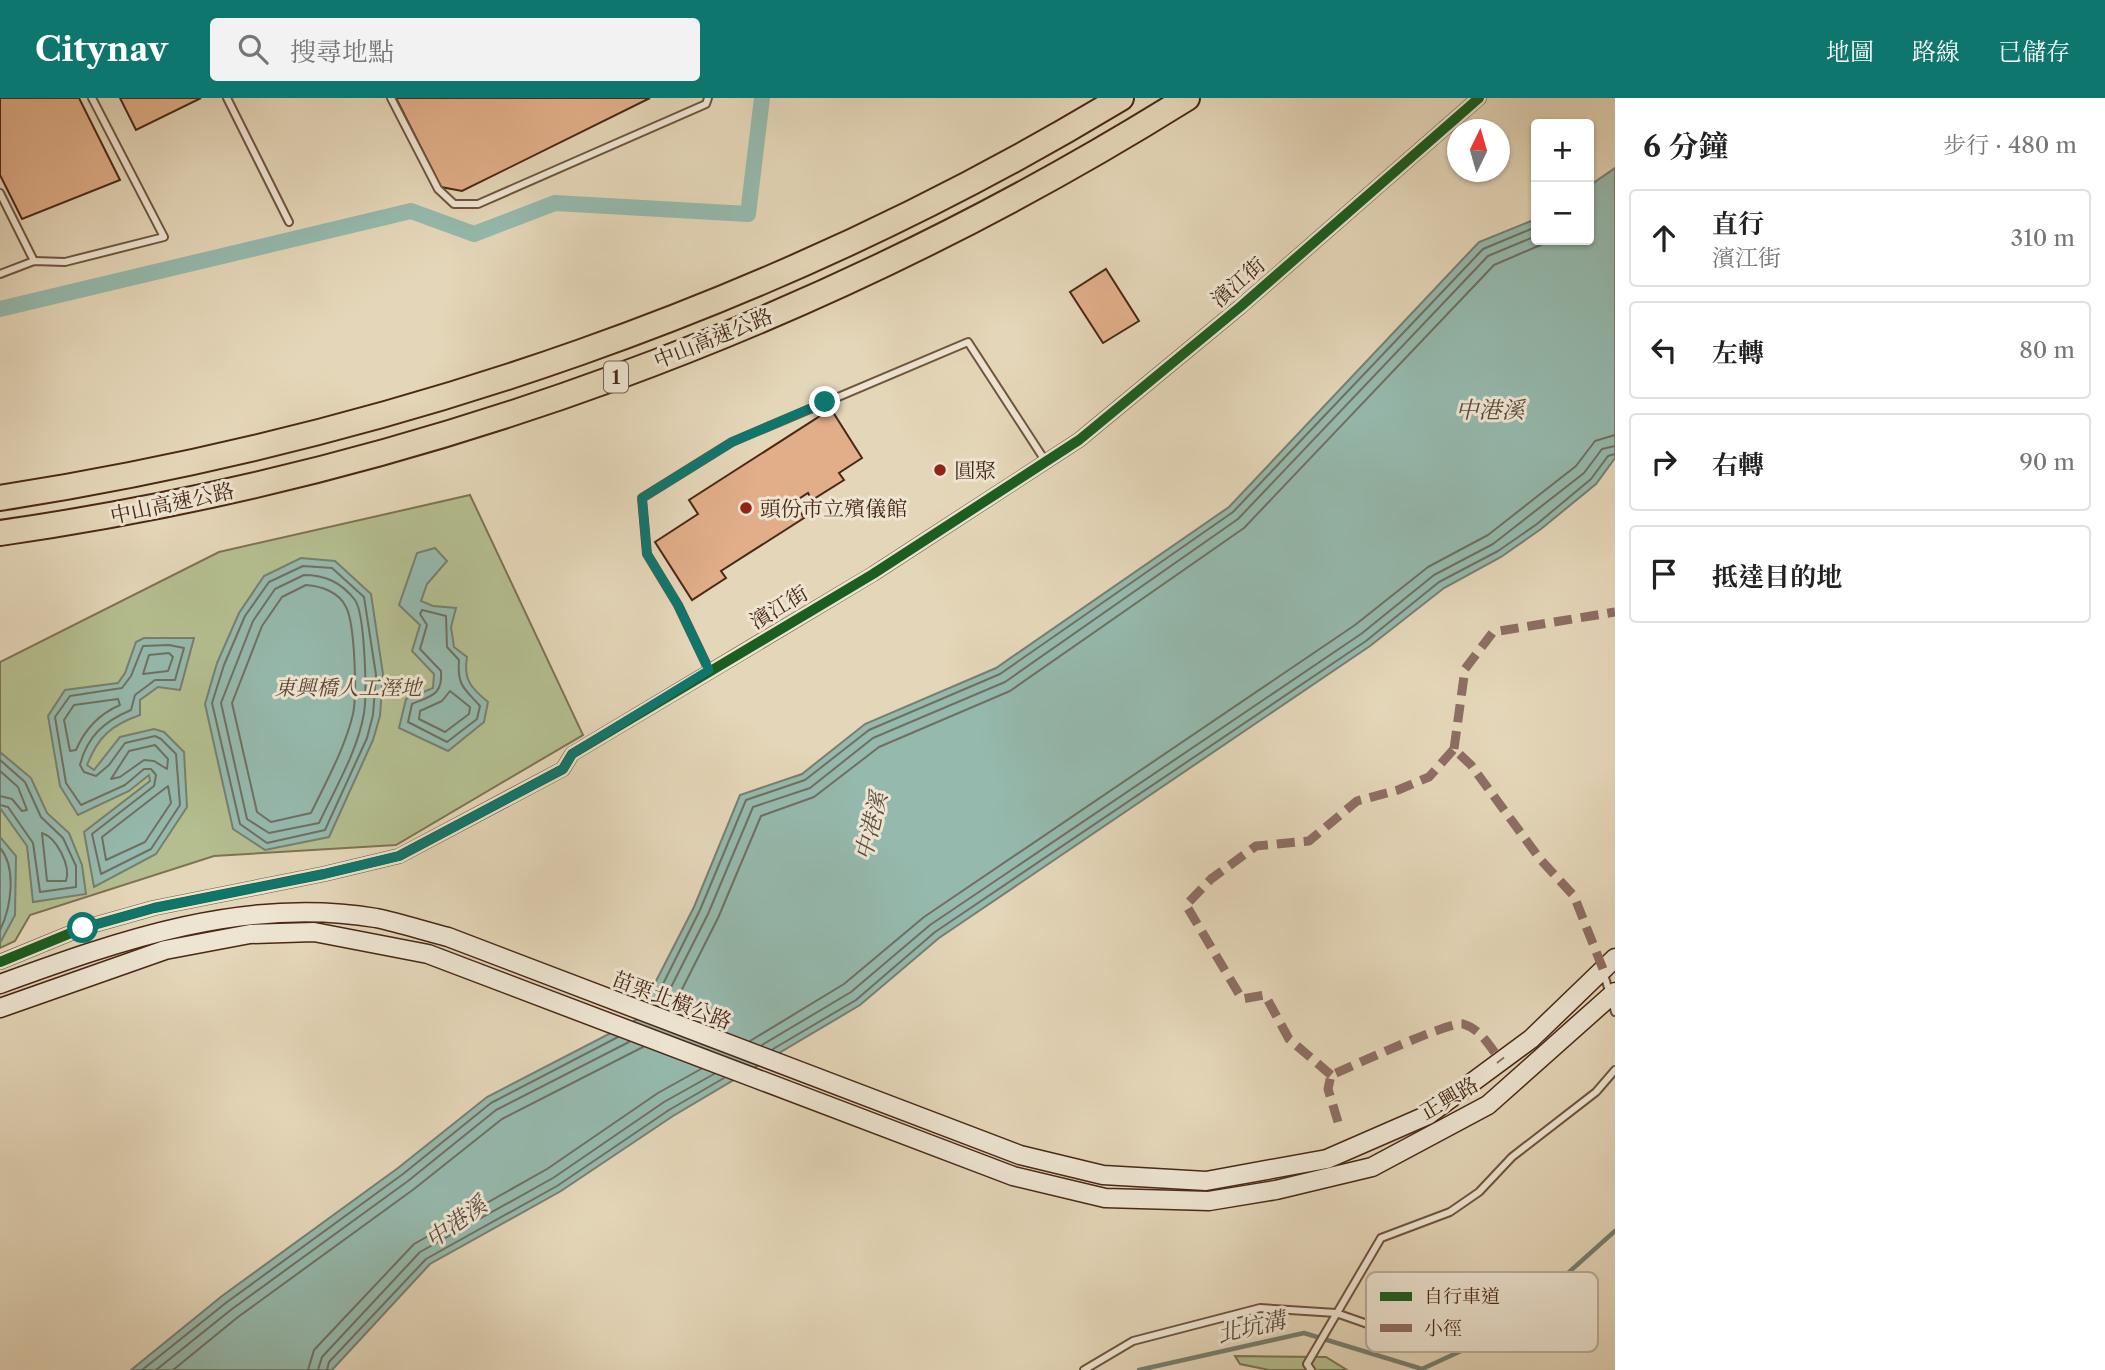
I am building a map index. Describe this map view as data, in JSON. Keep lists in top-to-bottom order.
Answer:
{
  "streets": {
    "highway": ["中山高速公路", "1"],
    "main road": ["苗栗北橫公路", "正興路"],
    "street": ["濱江街"]
  },
  "crossings": [
    ["苗栗北橫公路", "正興路"]
  ],
  "water": ["中港溪", "北坑溝"],
  "parks": ["東興橋人工溼地"],
  "places": ["圓聚", "頭份市立殯儀館"],
  "legend": ["自行車道", "小徑"],
  "north": "top",
  "page": {
    "header": "Citynav",
    "search": "搜尋地點",
    "nav": ["地圖", "路線", "已儲存"],
    "heading": ["6 分鐘", "步行 · 480 m"],
    "map_buttons": ["+", "−"],
    "list": [
      ["直行", "濱江街", "310 m"],
      ["左轉", "80 m"],
      ["右轉", "90 m"],
      "抵達目的地"
    ]
  }
}
